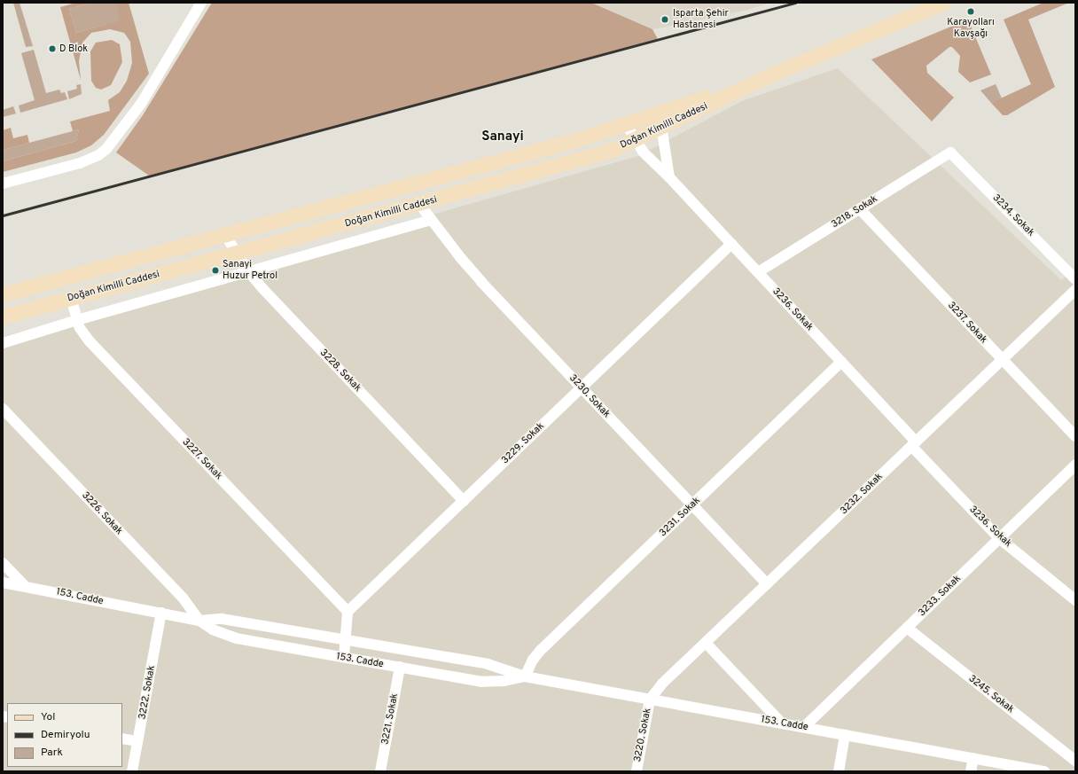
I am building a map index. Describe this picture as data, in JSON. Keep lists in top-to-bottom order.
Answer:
{
  "streets": {
    "main road": ["Doğan Kimilli Caddesi"],
    "street": [
      "3218. Sokak",
      "3234. Sokak",
      "3236. Sokak",
      "3237. Sokak",
      "3228. Sokak",
      "3230. Sokak",
      "3229. Sokak",
      "3227. Sokak",
      "3232. Sokak",
      "3226. Sokak",
      "3231. Sokak",
      "3233. Sokak",
      "153. Cadde",
      "3222. Sokak",
      "3245. Sokak",
      "3221. Sokak",
      "3220. Sokak"
    ]
  },
  "crossings": [
    ["Doğan Kimilli Caddesi", "3236. Sokak"],
    ["Doğan Kimilli Caddesi", "3228. Sokak"],
    ["Doğan Kimilli Caddesi", "3230. Sokak"],
    ["Doğan Kimilli Caddesi", "3227. Sokak"],
    ["3218. Sokak", "3234. Sokak"],
    ["3218. Sokak", "3236. Sokak"],
    ["3218. Sokak", "3237. Sokak"],
    ["3236. Sokak", "3229. Sokak"],
    ["3236. Sokak", "3232. Sokak"],
    ["3236. Sokak", "3231. Sokak"],
    ["3236. Sokak", "3233. Sokak"],
    ["3237. Sokak", "3232. Sokak"],
    ["3228. Sokak", "3229. Sokak"],
    ["3230. Sokak", "3229. Sokak"],
    ["3230. Sokak", "3232. Sokak"],
    ["3230. Sokak", "3231. Sokak"],
    ["3229. Sokak", "3227. Sokak"],
    ["3232. Sokak", "153. Cadde"],
    ["3232. Sokak", "3220. Sokak"],
    ["3226. Sokak", "153. Cadde"],
    ["3231. Sokak", "153. Cadde"],
    ["3233. Sokak", "153. Cadde"],
    ["3233. Sokak", "3245. Sokak"],
    ["153. Cadde", "3222. Sokak"],
    ["153. Cadde", "3221. Sokak"],
    ["153. Cadde", "3220. Sokak"]
  ],
  "districts": ["Sanayi"],
  "places": [
    "Karayolları Kavşağı",
    "Isparta Şehir Hastanesi",
    "D Blok",
    "Sanayi Huzur Petrol"
  ],
  "legend": ["Yol", "Demiryolu", "Park"]
}
